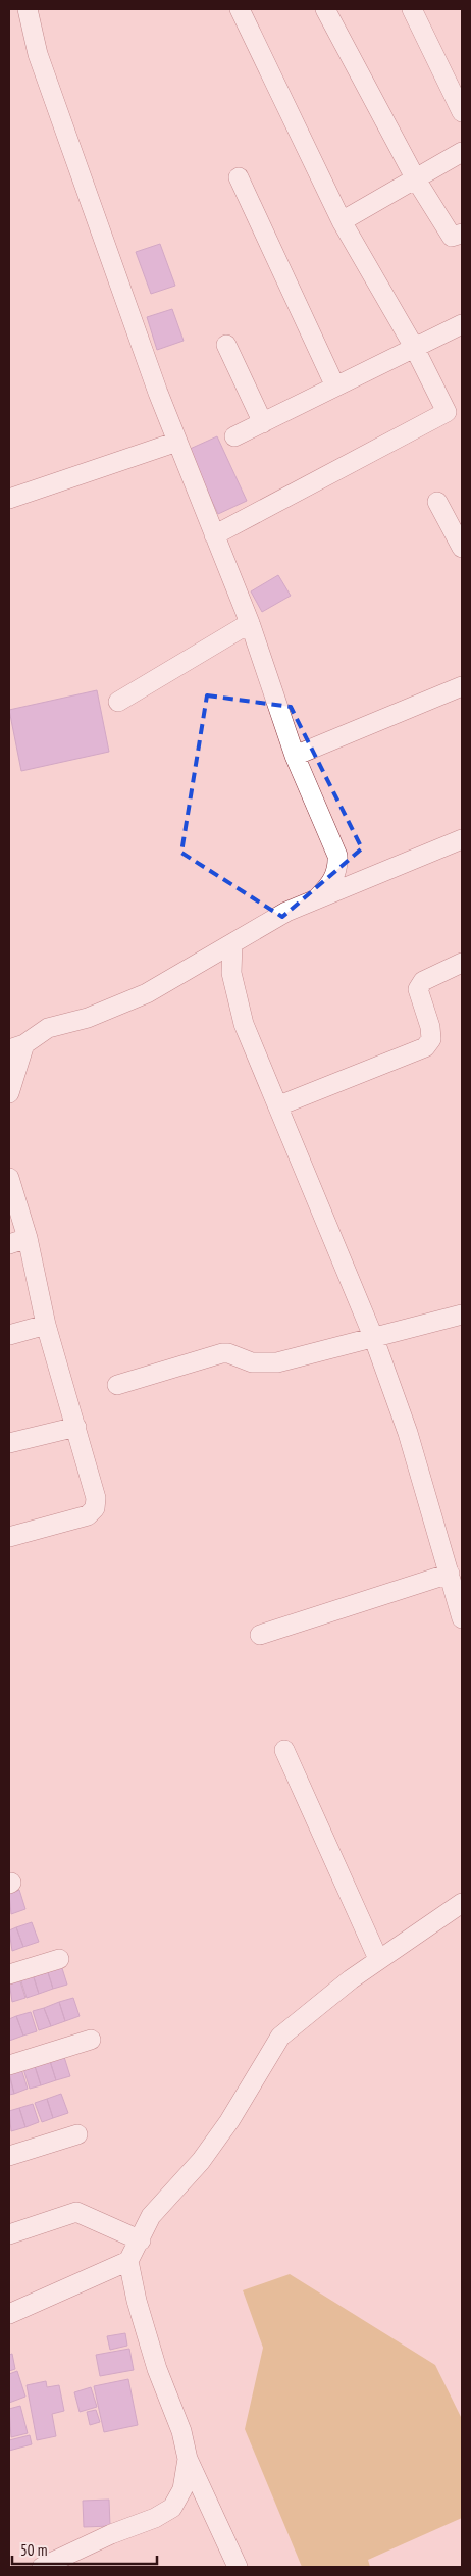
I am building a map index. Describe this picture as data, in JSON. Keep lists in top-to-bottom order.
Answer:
{
  "scale_bar": "50 m"
}
